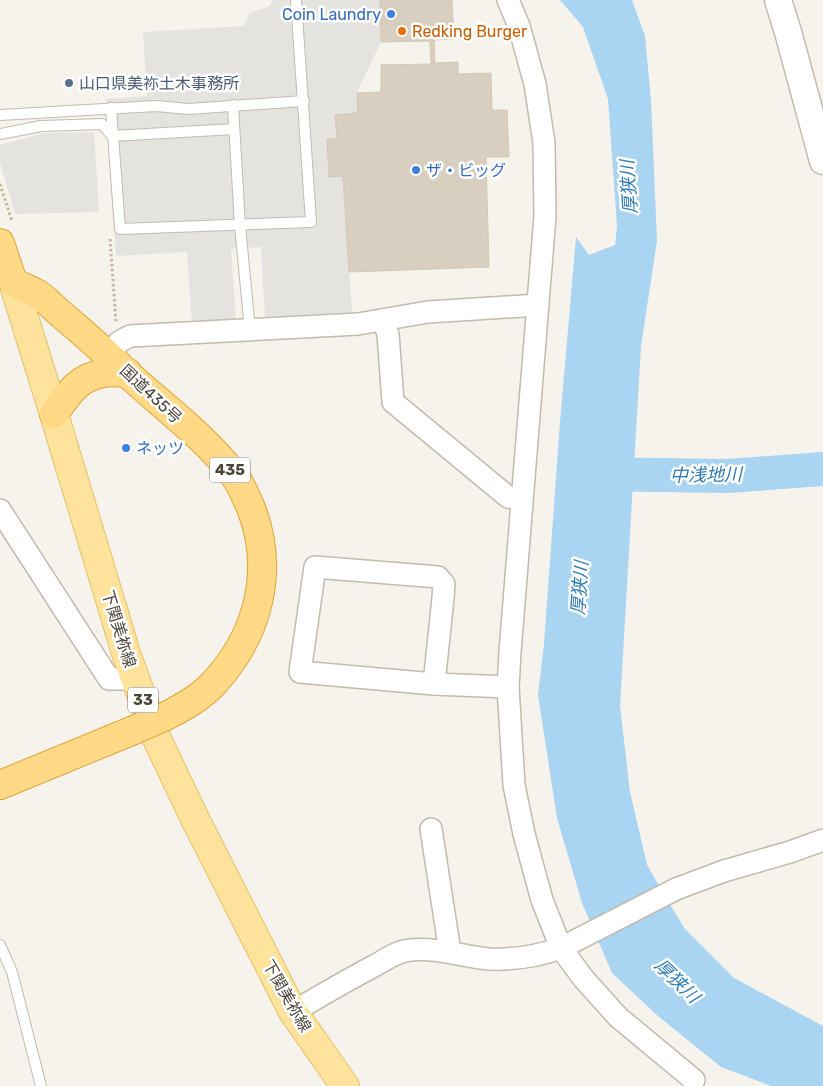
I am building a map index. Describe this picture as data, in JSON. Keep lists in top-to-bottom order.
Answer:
{
  "streets": {
    "highway": ["国道435号", "435"],
    "main road": ["下関美祢線", "33"]
  },
  "crossings": [
    ["国道435号", "下関美祢線"]
  ],
  "water": ["厚狭川", "中浅地川"],
  "places": [
    "Coin Laundry",
    "Redking Burger",
    "山口県美祢土木事務所",
    "ザ・ビッグ",
    "ネッツ"
  ]
}
